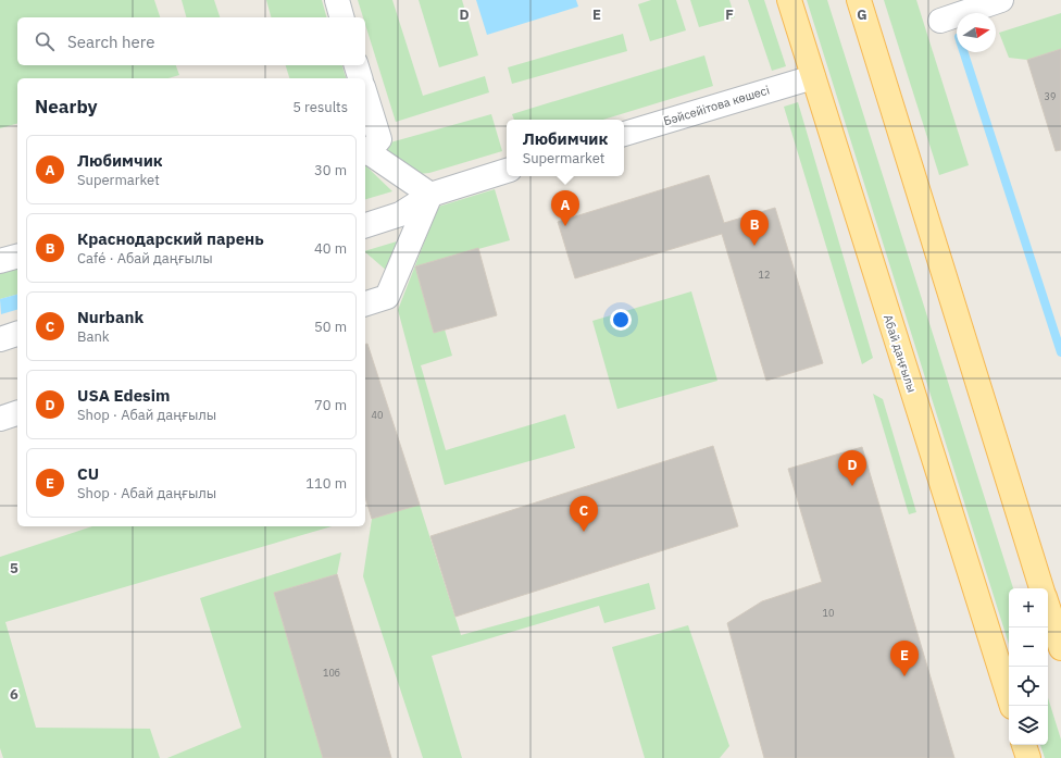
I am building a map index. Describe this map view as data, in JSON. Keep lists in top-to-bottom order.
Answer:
{
  "streets": {
    "main road": ["Абай даңғылы"],
    "street": ["Бәйсейітова көшесі"]
  },
  "crossings": [
    ["Бәйсейітова көшесі", "Абай даңғылы"]
  ],
  "house_numbers": [
    "39",
    "12",
    "40",
    "10",
    "10б"
  ],
  "north": "right",
  "page": {
    "search": "Search here",
    "heading": ["Nearby", "5 results"],
    "popup": ["Любимчик", "Supermarket"],
    "list": [
      {
        "mark": "A",
        "name": "Любимчик",
        "note": "Supermarket",
        "value": "30 m"
      },
      {
        "mark": "B",
        "name": "Краснодарский парень",
        "note": "Café · Абай даңғылы",
        "value": "40 m"
      },
      {
        "mark": "C",
        "name": "Nurbank",
        "note": "Bank",
        "value": "50 m"
      },
      {
        "mark": "D",
        "name": "USA Edesim",
        "note": "Shop · Абай даңғылы",
        "value": "70 m"
      },
      {
        "mark": "E",
        "name": "CU",
        "note": "Shop · Абай даңғылы",
        "value": "110 m"
      }
    ],
    "pins": [
      "A",
      "B",
      "D",
      "C",
      "E"
    ],
    "map_buttons": ["+", "−"]
  },
  "grid": {
    "columns": [
      "D",
      "E",
      "F",
      "G"
    ],
    "rows": ["5", "6"]
  }
}
